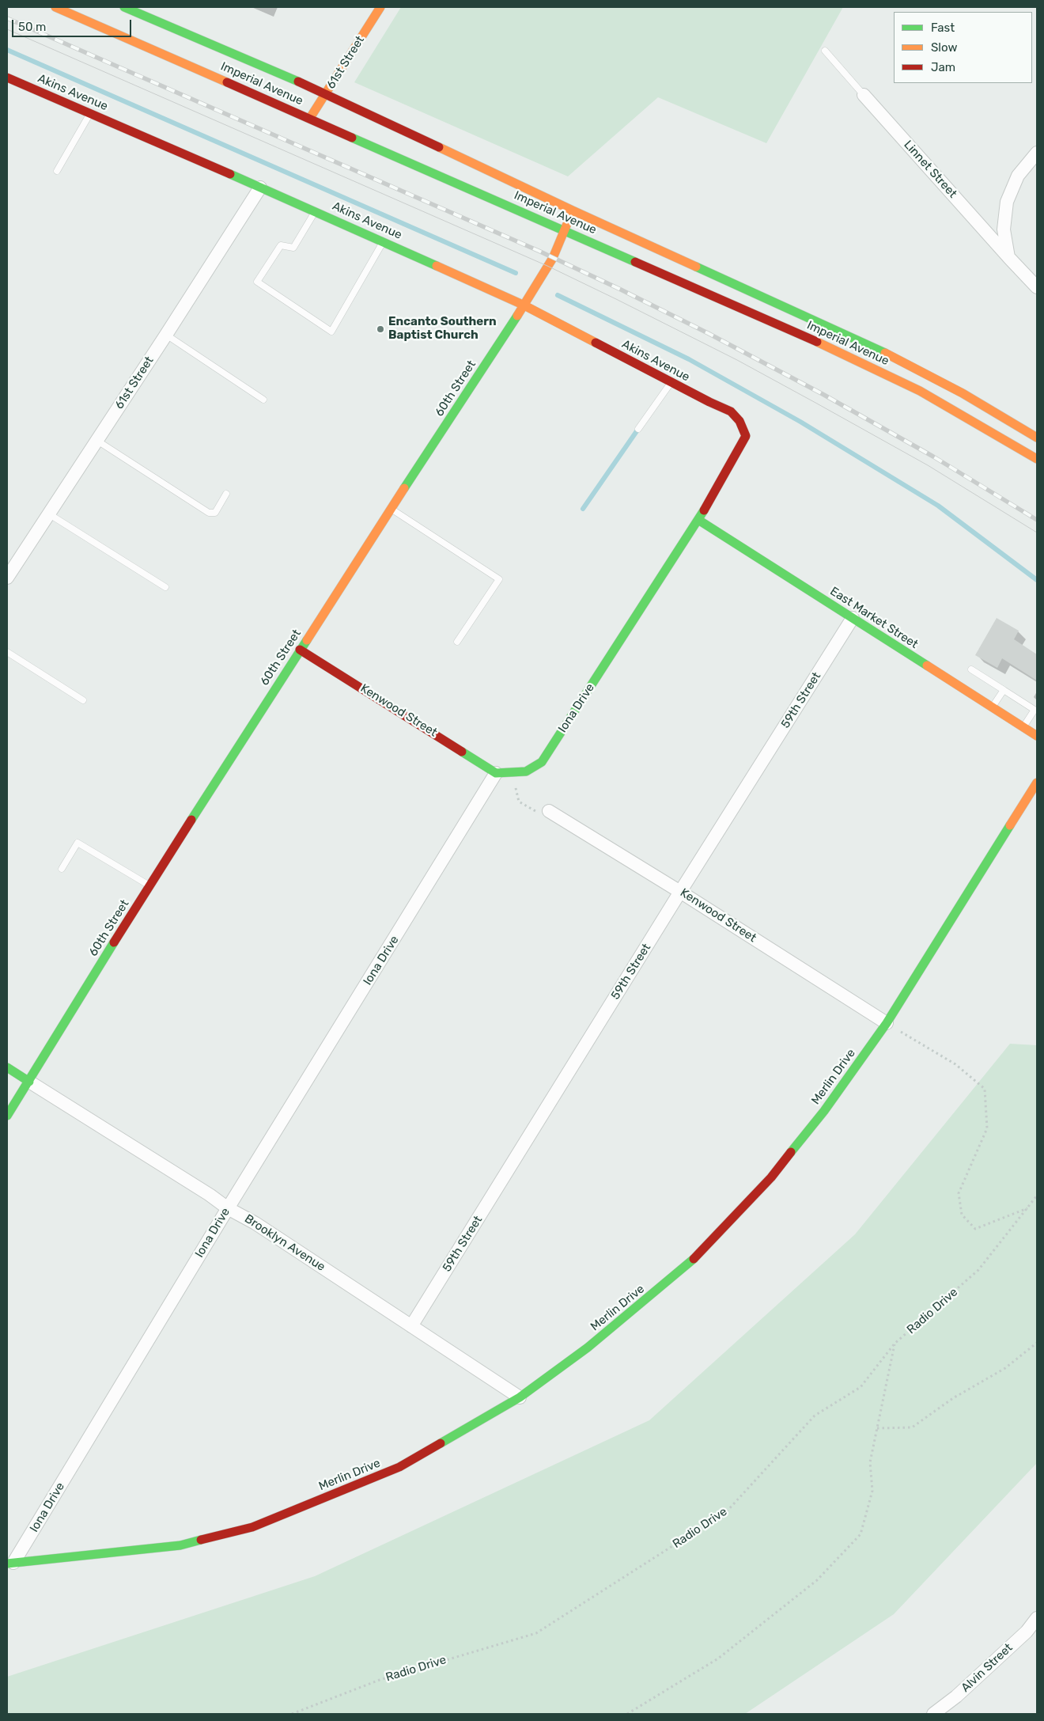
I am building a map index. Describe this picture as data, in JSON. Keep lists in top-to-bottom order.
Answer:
{
  "streets": {
    "main road": [
      "61st Street",
      "Imperial Avenue",
      "Akins Avenue",
      "60th Street",
      "East Market Street",
      "Iona Drive",
      "Kenwood Street",
      "Merlin Drive",
      "Brooklyn Avenue"
    ],
    "street": ["Linnet Street", "59th Street", "Alvin Street"],
    "path": ["Radio Drive"]
  },
  "crossings": [
    ["61st Street", "Imperial Avenue"],
    ["61st Street", "Akins Avenue"],
    ["Imperial Avenue", "60th Street"],
    ["Akins Avenue", "60th Street"],
    ["Akins Avenue", "Iona Drive"],
    ["60th Street", "Kenwood Street"],
    ["60th Street", "Brooklyn Avenue"],
    ["East Market Street", "59th Street"],
    ["East Market Street", "Iona Drive"],
    ["59th Street", "Kenwood Street"],
    ["59th Street", "Brooklyn Avenue"],
    ["Iona Drive", "Kenwood Street"],
    ["Iona Drive", "Merlin Drive"],
    ["Iona Drive", "Brooklyn Avenue"],
    ["Kenwood Street", "Merlin Drive"],
    ["Merlin Drive", "Brooklyn Avenue"]
  ],
  "places": ["Encanto Southern Baptist Church"],
  "legend": ["Fast", "Slow", "Jam"],
  "scale_bar": "50 m"
}
